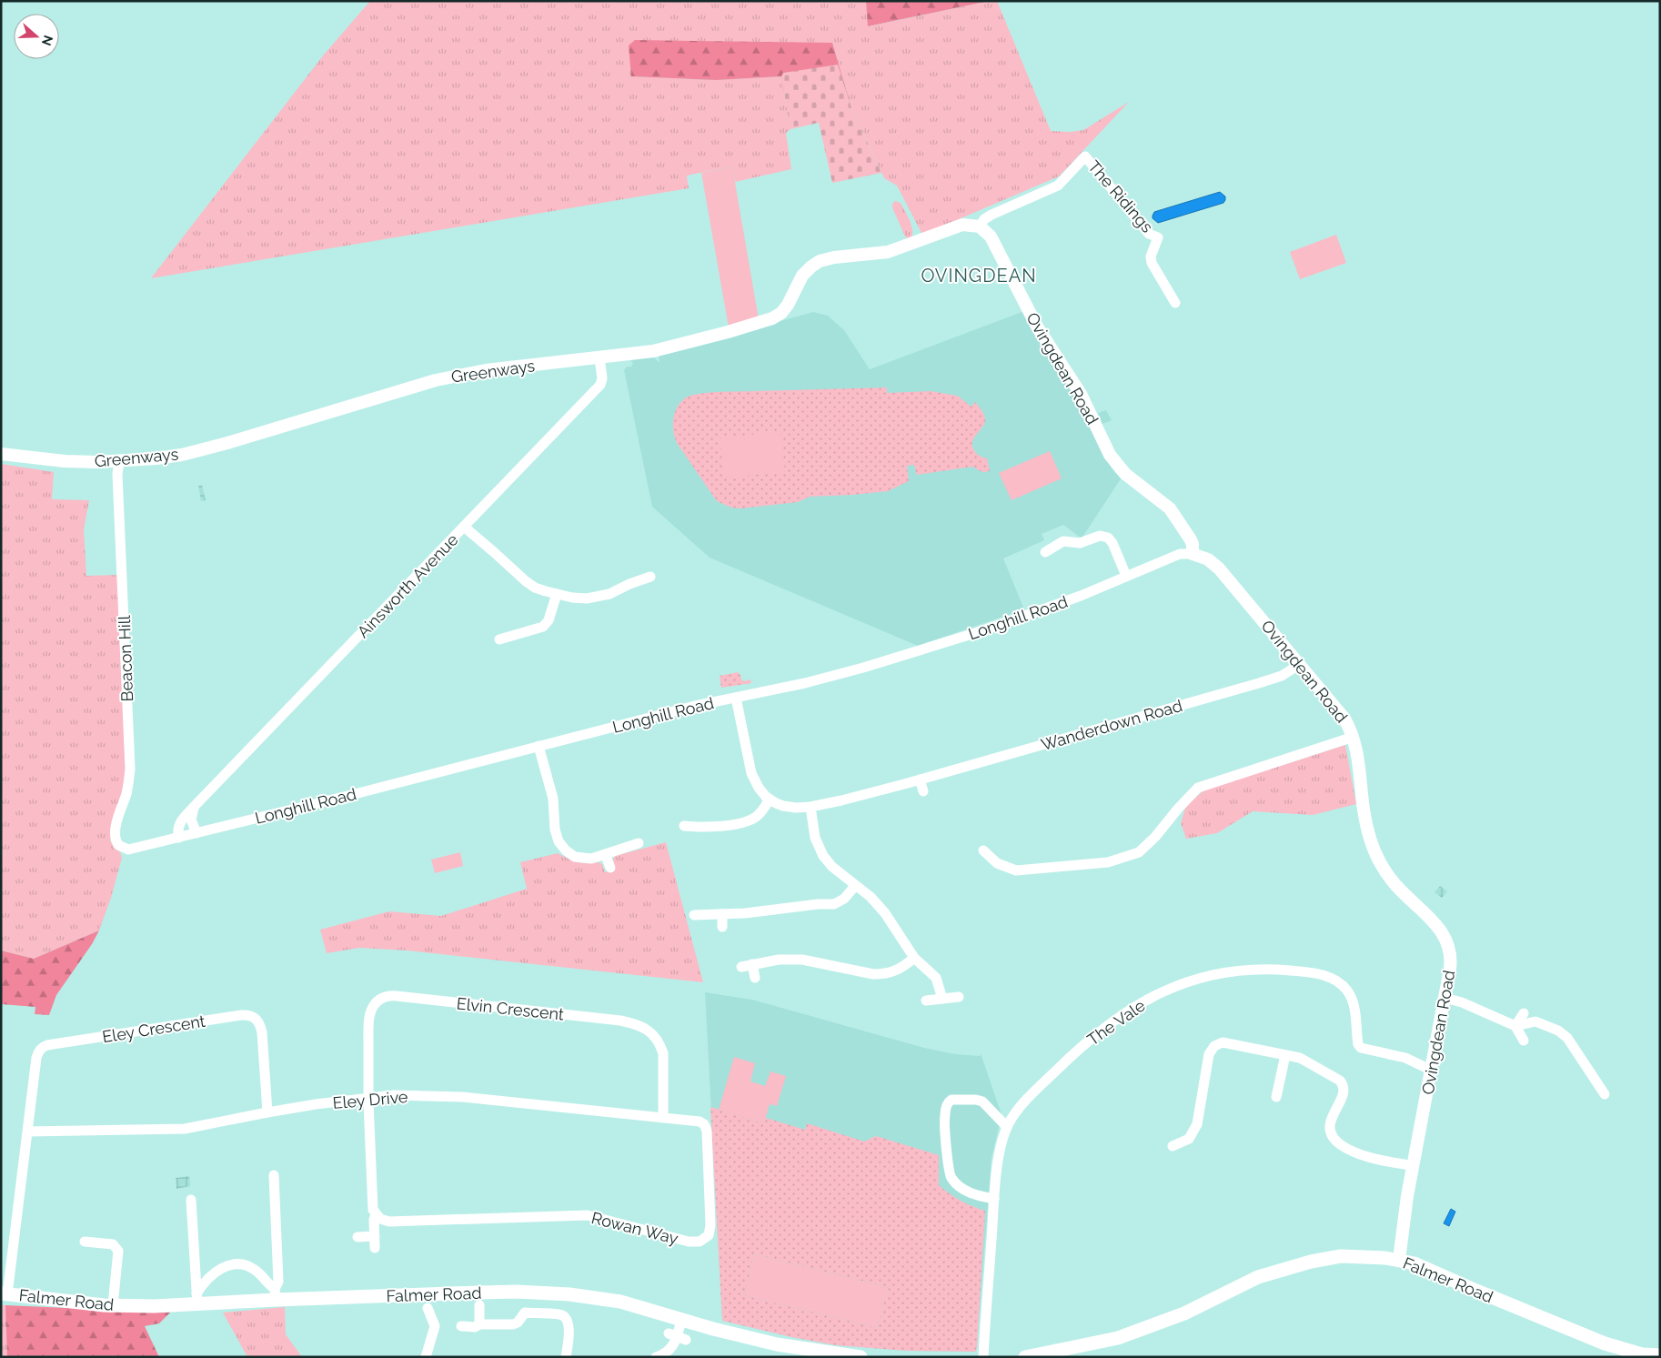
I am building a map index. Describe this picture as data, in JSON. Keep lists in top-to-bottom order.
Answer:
{
  "streets": {
    "main road": ["Falmer Road"],
    "street": [
      "The Ridings",
      "Ovingdean Road",
      "Greenways",
      "Ainsworth Avenue",
      "Longhill Road",
      "Beacon Hill",
      "Wanderdown Road",
      "Elvin Crescent",
      "The Vale",
      "Eley Crescent",
      "Eley Drive",
      "Rowan Way"
    ]
  },
  "crossings": [
    ["The Ridings", "Ovingdean Road"],
    ["The Ridings", "Greenways"],
    ["Ovingdean Road", "Greenways"],
    ["Ovingdean Road", "Longhill Road"],
    ["Ovingdean Road", "Wanderdown Road"],
    ["Ovingdean Road", "The Vale"],
    ["Ovingdean Road", "Falmer Road"],
    ["Greenways", "Ainsworth Avenue"],
    ["Greenways", "Beacon Hill"],
    ["Ainsworth Avenue", "Longhill Road"],
    ["Longhill Road", "Beacon Hill"],
    ["Elvin Crescent", "Eley Drive"],
    ["Eley Crescent", "Eley Drive"],
    ["Eley Crescent", "Falmer Road"],
    ["Eley Drive", "Rowan Way"]
  ],
  "districts": ["OVINGDEAN"],
  "north": "right"
}
